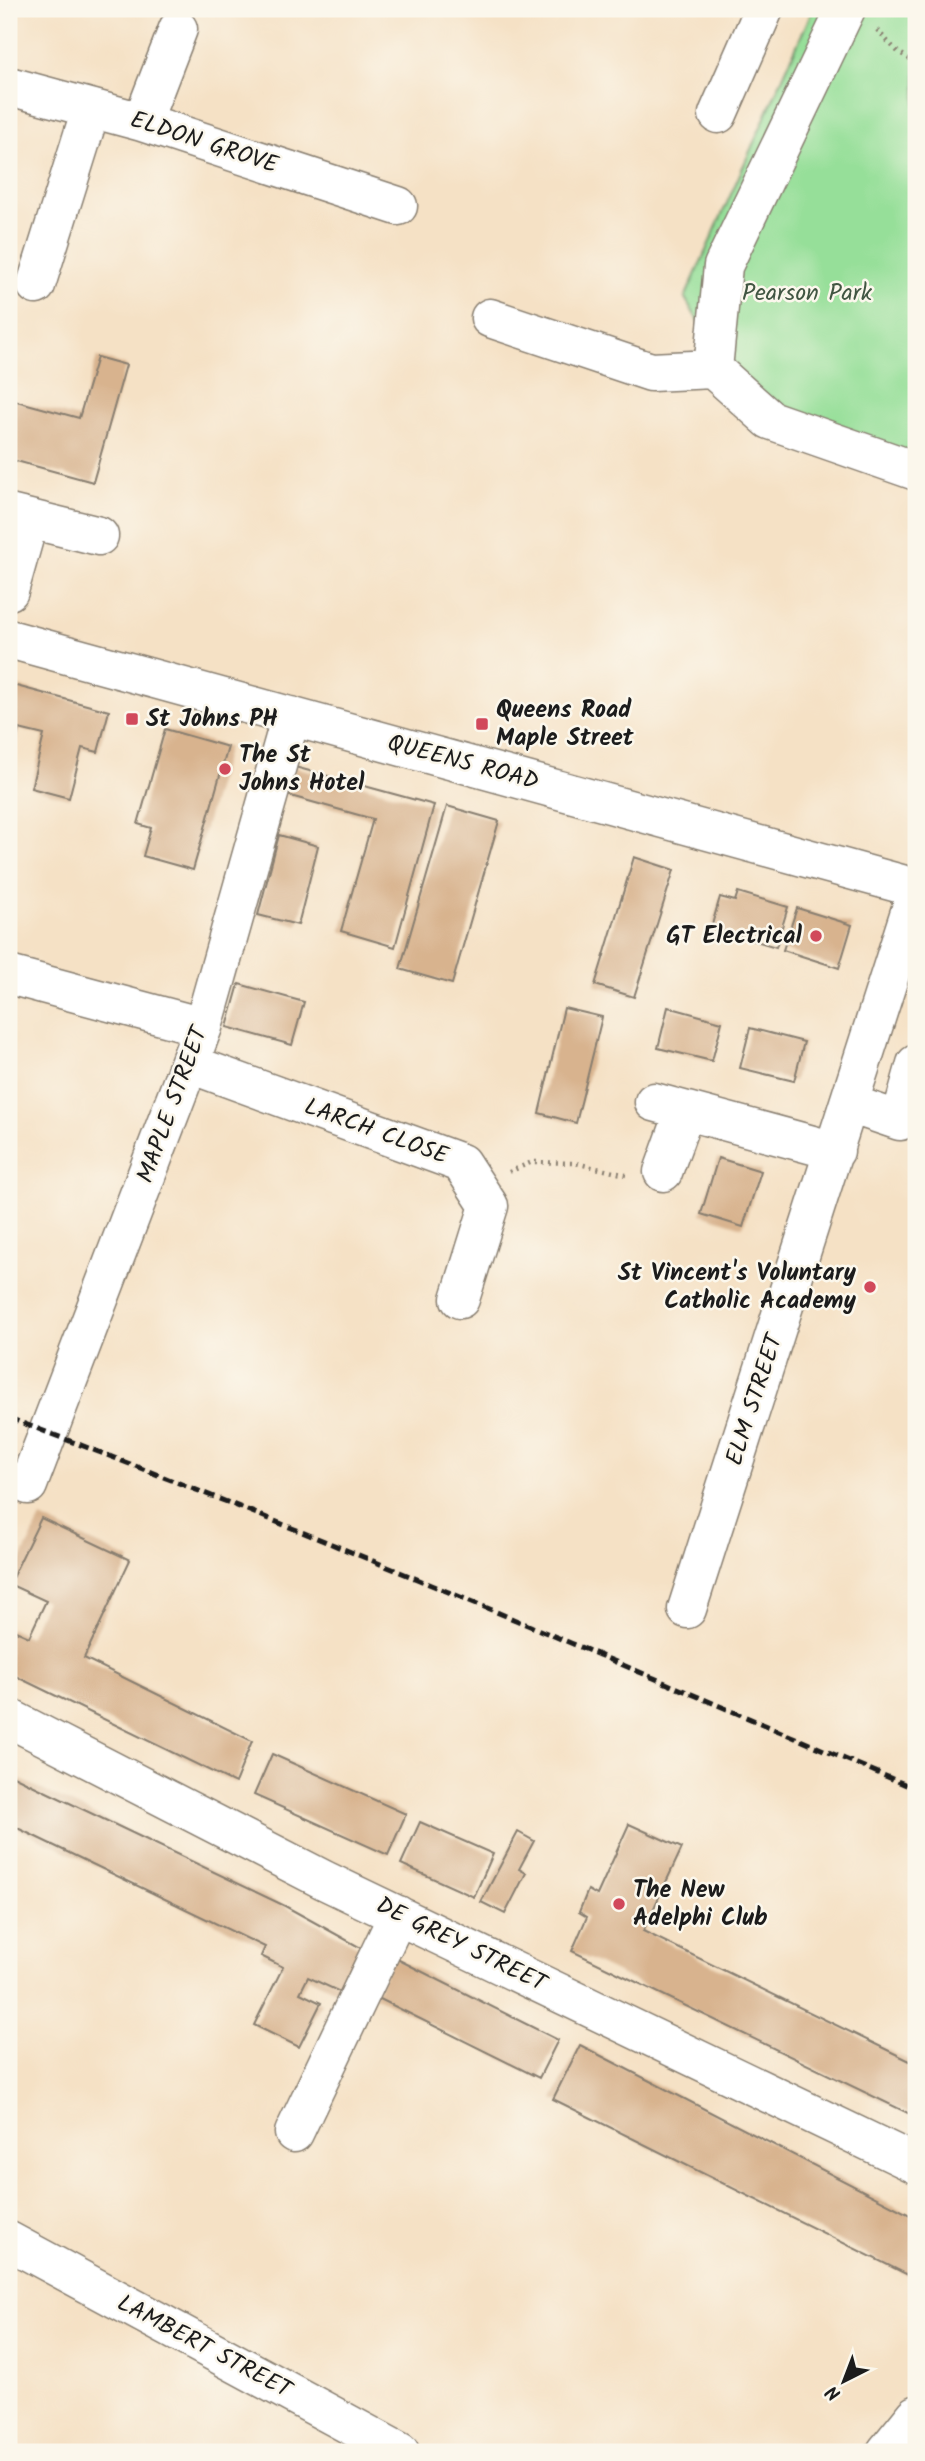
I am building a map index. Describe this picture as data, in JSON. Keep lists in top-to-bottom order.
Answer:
{
  "streets": {
    "street": [
      "ELDON GROVE",
      "QUEENS ROAD",
      "MAPLE STREET",
      "LARCH CLOSE",
      "ELM STREET",
      "DE GREY STREET",
      "LAMBERT STREET"
    ]
  },
  "crossings": [
    ["QUEENS ROAD", "MAPLE STREET"],
    ["QUEENS ROAD", "ELM STREET"],
    ["MAPLE STREET", "LARCH CLOSE"]
  ],
  "parks": ["Pearson Park"],
  "places": {
    "transit": ["St Johns PH", "Queens Road Maple Street"],
    "other": [
      "The St Johns Hotel",
      "GT Electrical",
      "St Vincent's Voluntary Catholic Academy",
      "The New Adelphi Club"
    ]
  },
  "north": "bottom left"
}
